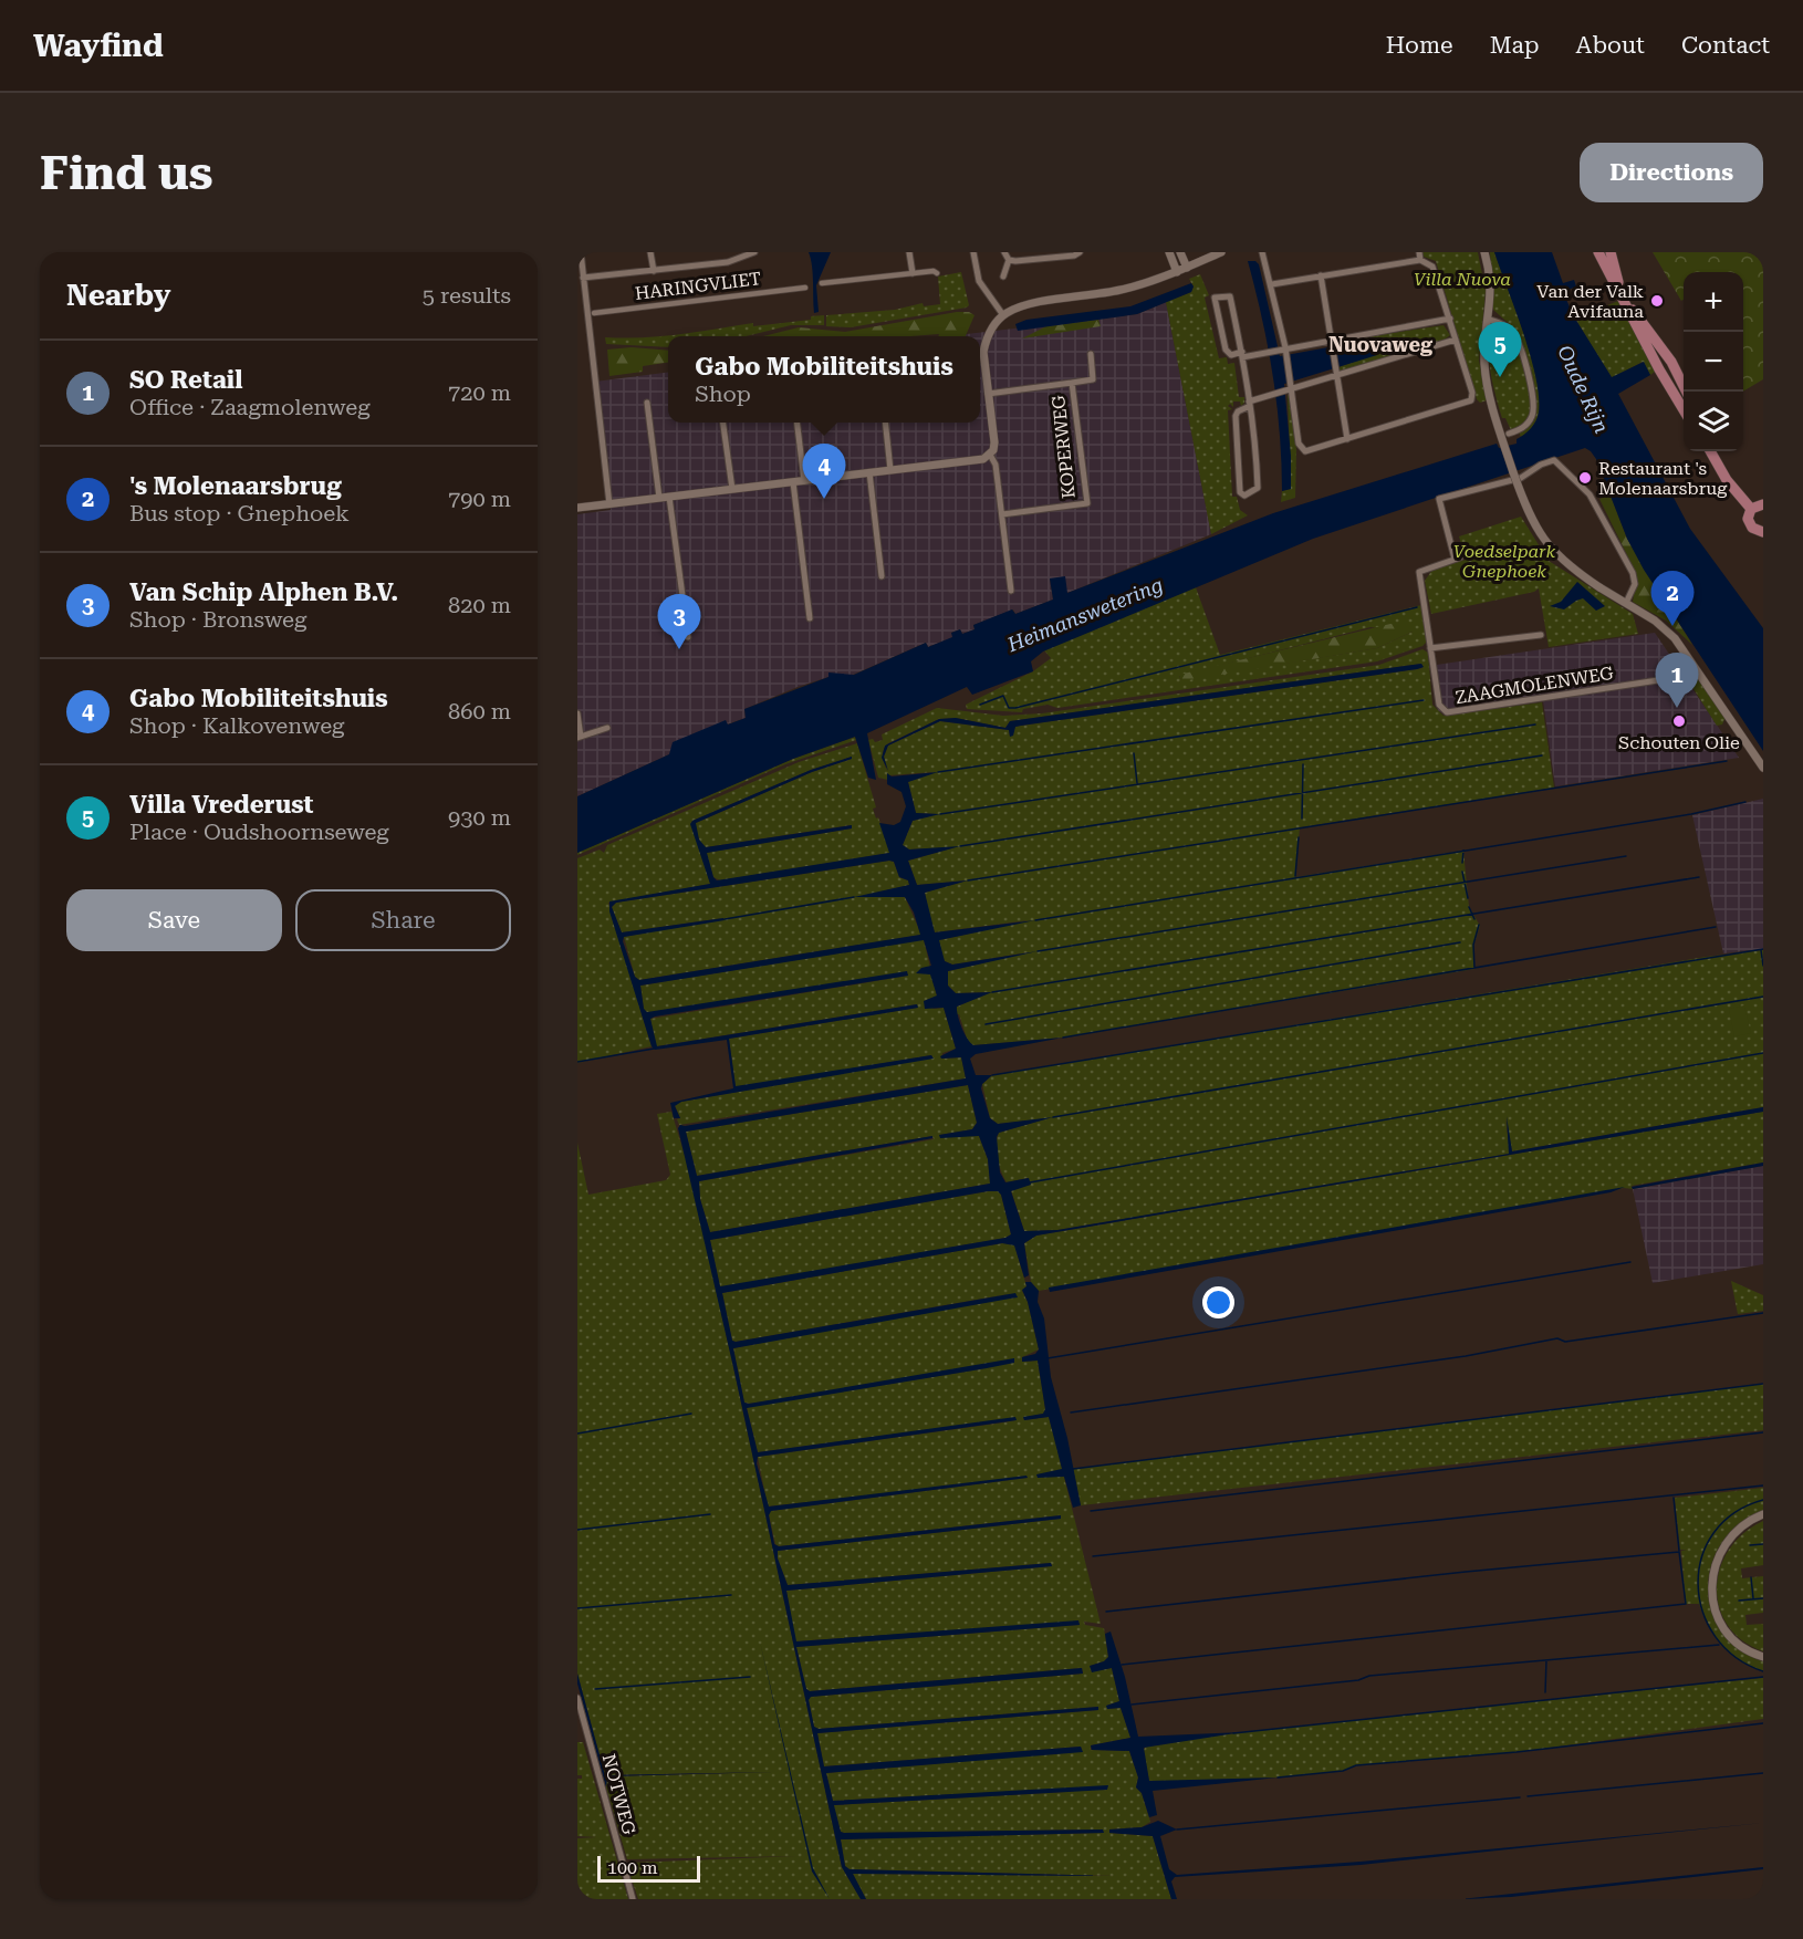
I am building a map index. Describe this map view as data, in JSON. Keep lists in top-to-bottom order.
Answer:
{
  "streets": {
    "street": [
      "HARINGVLIET",
      "KOPERWEG",
      "ZAAGMOLENWEG",
      "NOTWEG"
    ]
  },
  "districts": ["Nuovaweg"],
  "water": ["Oude Rijn", "Heimanswetering"],
  "parks": ["Villa Nuova", "Voedselpark Gnephoek"],
  "places": ["Van der Valk Avifauna", "Restaurant 's Molenaarsbrug", "Schouten Olie"],
  "scale_bar": "100 m",
  "page": {
    "header": "Wayfind",
    "nav": [
      "Home",
      "Map",
      "About",
      "Contact"
    ],
    "buttons": [
      "Directions",
      ["Save", "Share"]
    ],
    "title": "Find us",
    "heading": ["Nearby", "5 results"],
    "map_buttons": ["+", "−"],
    "pins": [
      "5",
      "4",
      "2",
      "3",
      "1"
    ],
    "popup": ["Gabo Mobiliteitshuis", "Shop"],
    "list": [
      {
        "mark": "1",
        "name": "SO Retail",
        "note": "Office · Zaagmolenweg",
        "value": "720 m"
      },
      {
        "mark": "2",
        "name": "'s Molenaarsbrug",
        "note": "Bus stop · Gnephoek",
        "value": "790 m"
      },
      {
        "mark": "3",
        "name": "Van Schip Alphen B.V.",
        "note": "Shop · Bronsweg",
        "value": "820 m"
      },
      {
        "mark": "4",
        "name": "Gabo Mobiliteitshuis",
        "note": "Shop · Kalkovenweg",
        "value": "860 m"
      },
      {
        "mark": "5",
        "name": "Villa Vrederust",
        "note": "Place · Oudshoornseweg",
        "value": "930 m"
      }
    ],
    "scale": "100 m"
  }
}
